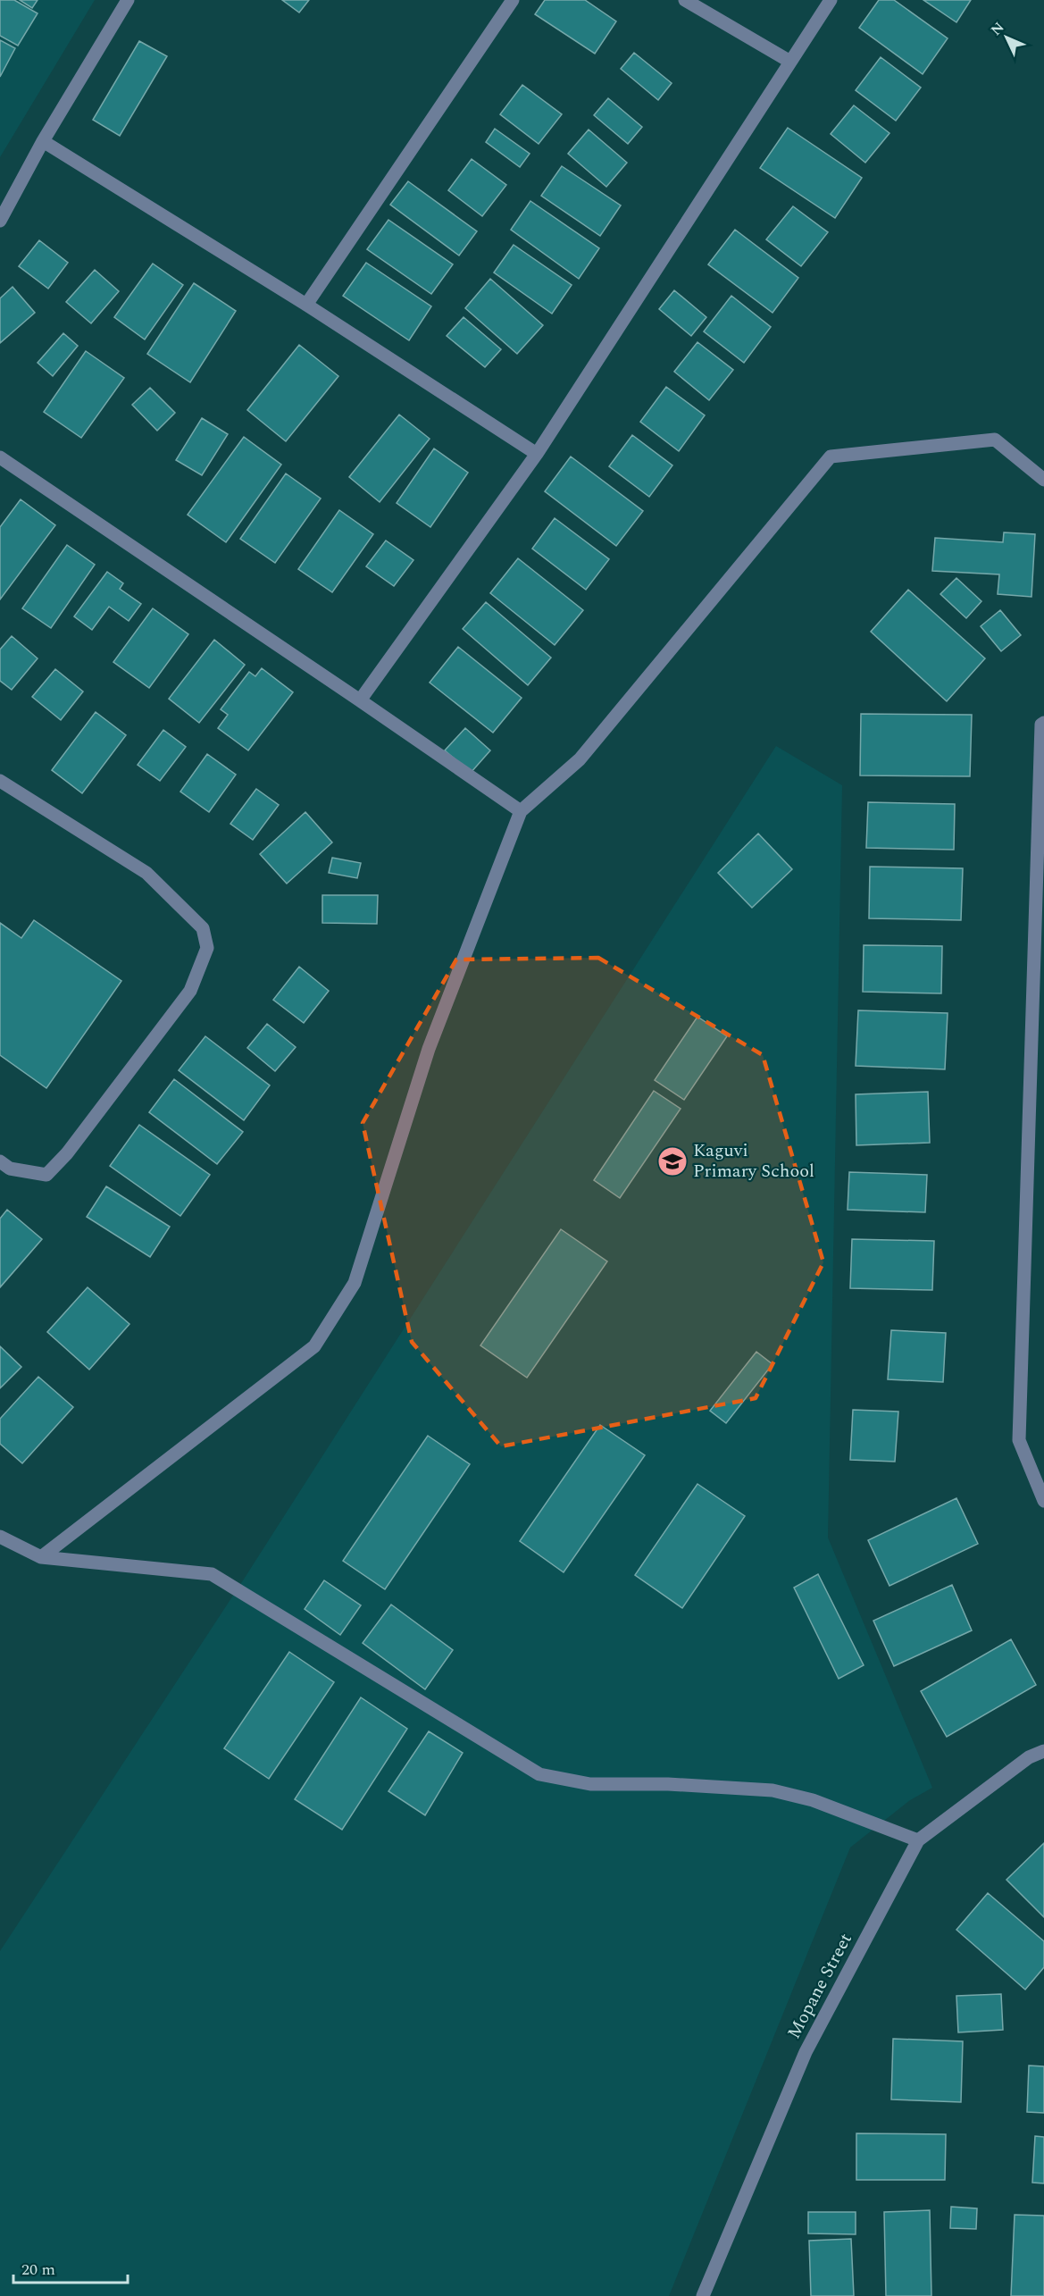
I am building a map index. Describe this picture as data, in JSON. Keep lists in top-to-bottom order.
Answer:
{
  "streets": {
    "street": ["Mopane Street"]
  },
  "places": {
    "school or university": ["Kaguvi Primary School"]
  },
  "scale_bar": "20 m",
  "north": "top left"
}
